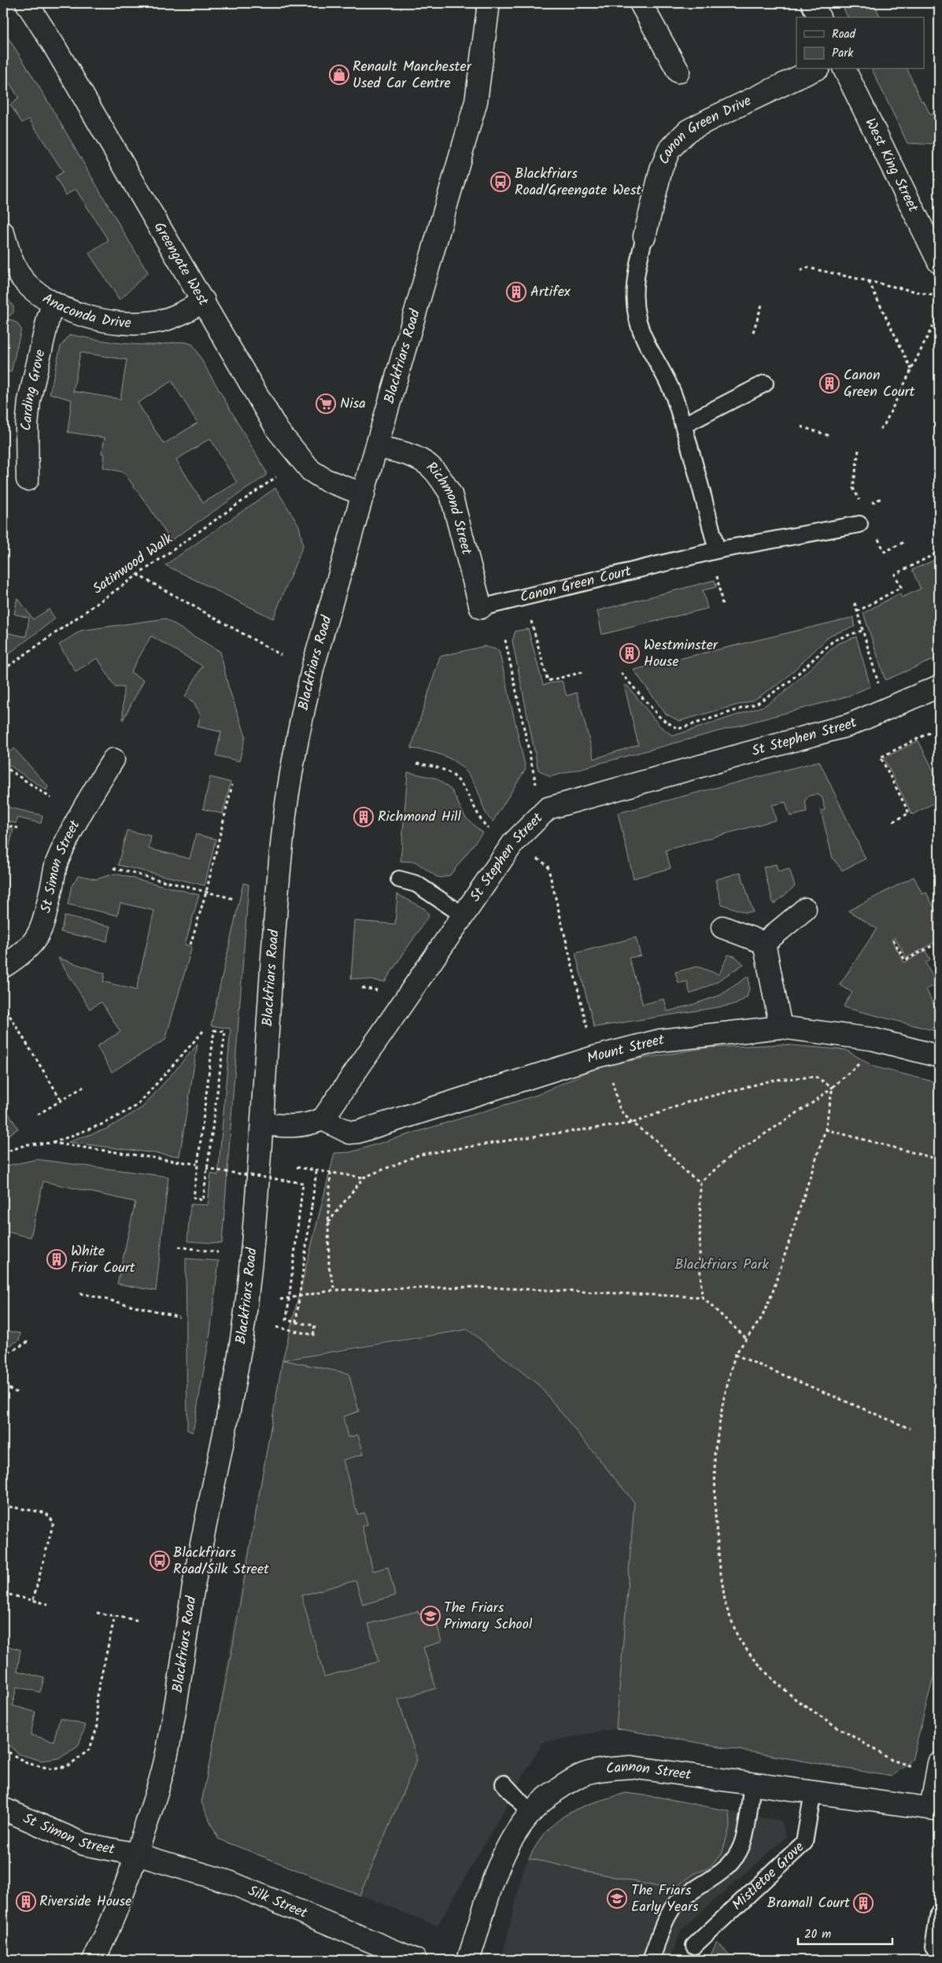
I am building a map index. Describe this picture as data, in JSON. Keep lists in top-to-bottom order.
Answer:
{
  "streets": {
    "street": [
      "Canon Green Drive",
      "West King Street",
      "Greengate West",
      "Anaconda Drive",
      "Blackfriars Road",
      "Carding Grove",
      "Richmond Street",
      "St Stephen Street",
      "St Simon Street",
      "Mount Street",
      "Cannon Street",
      "Silk Street"
    ],
    "lane": ["Canon Green Court", "Mistletoe Grove"],
    "path": ["Satinwood Walk"]
  },
  "crossings": [
    ["Greengate West", "Anaconda Drive"],
    ["Greengate West", "Blackfriars Road"],
    ["Anaconda Drive", "Carding Grove"],
    ["Blackfriars Road", "Richmond Street"],
    ["Blackfriars Road", "St Simon Street"],
    ["Blackfriars Road", "Silk Street"],
    ["Richmond Street", "Canon Green Court"],
    ["St Stephen Street", "Mount Street"],
    ["St Simon Street", "Silk Street"],
    ["Cannon Street", "Mistletoe Grove"]
  ],
  "parks": ["Blackfriars Park"],
  "places": {
    "shop": ["Renault Manchester Used Car Centre"],
    "bus stop": ["Blackfriars Road/Greengate West", "Blackfriars Road/Silk Street"],
    "building": [
      "Artifex",
      "Canon Green Court",
      "Westminster House",
      "Richmond Hill",
      "White Friar Court",
      "Riverside House",
      "Bramall Court"
    ],
    "supermarket": ["Nisa"],
    "school or university": ["The Friars Primary School", "The Friars Early Years"]
  },
  "legend": ["Road", "Park"],
  "scale_bar": "20 m"
}
